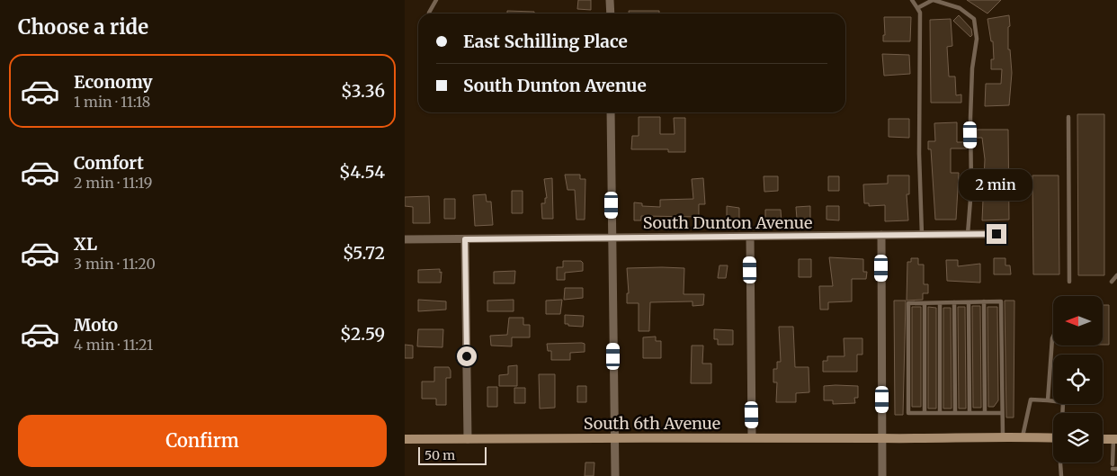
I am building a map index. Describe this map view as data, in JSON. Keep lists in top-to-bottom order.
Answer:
{
  "streets": {
    "street": ["South Dunton Avenue", "South 6th Avenue"]
  },
  "scale_bar": "50 m",
  "north": "left",
  "page": {
    "heading": "Choose a ride",
    "banner": ["East Schilling Place", "South Dunton Avenue"],
    "list": [
      {
        "name": "Economy",
        "note": "1 min · 11:18",
        "value": "$3.36"
      },
      {
        "name": "Comfort",
        "note": "2 min · 11:19",
        "value": "$4.54"
      },
      {
        "name": "XL",
        "note": "3 min · 11:20",
        "value": "$5.72"
      },
      {
        "name": "Moto",
        "note": "4 min · 11:21",
        "value": "$2.59"
      }
    ],
    "bubble": "2 min",
    "buttons": "Confirm",
    "scale": "50 m"
  }
}
